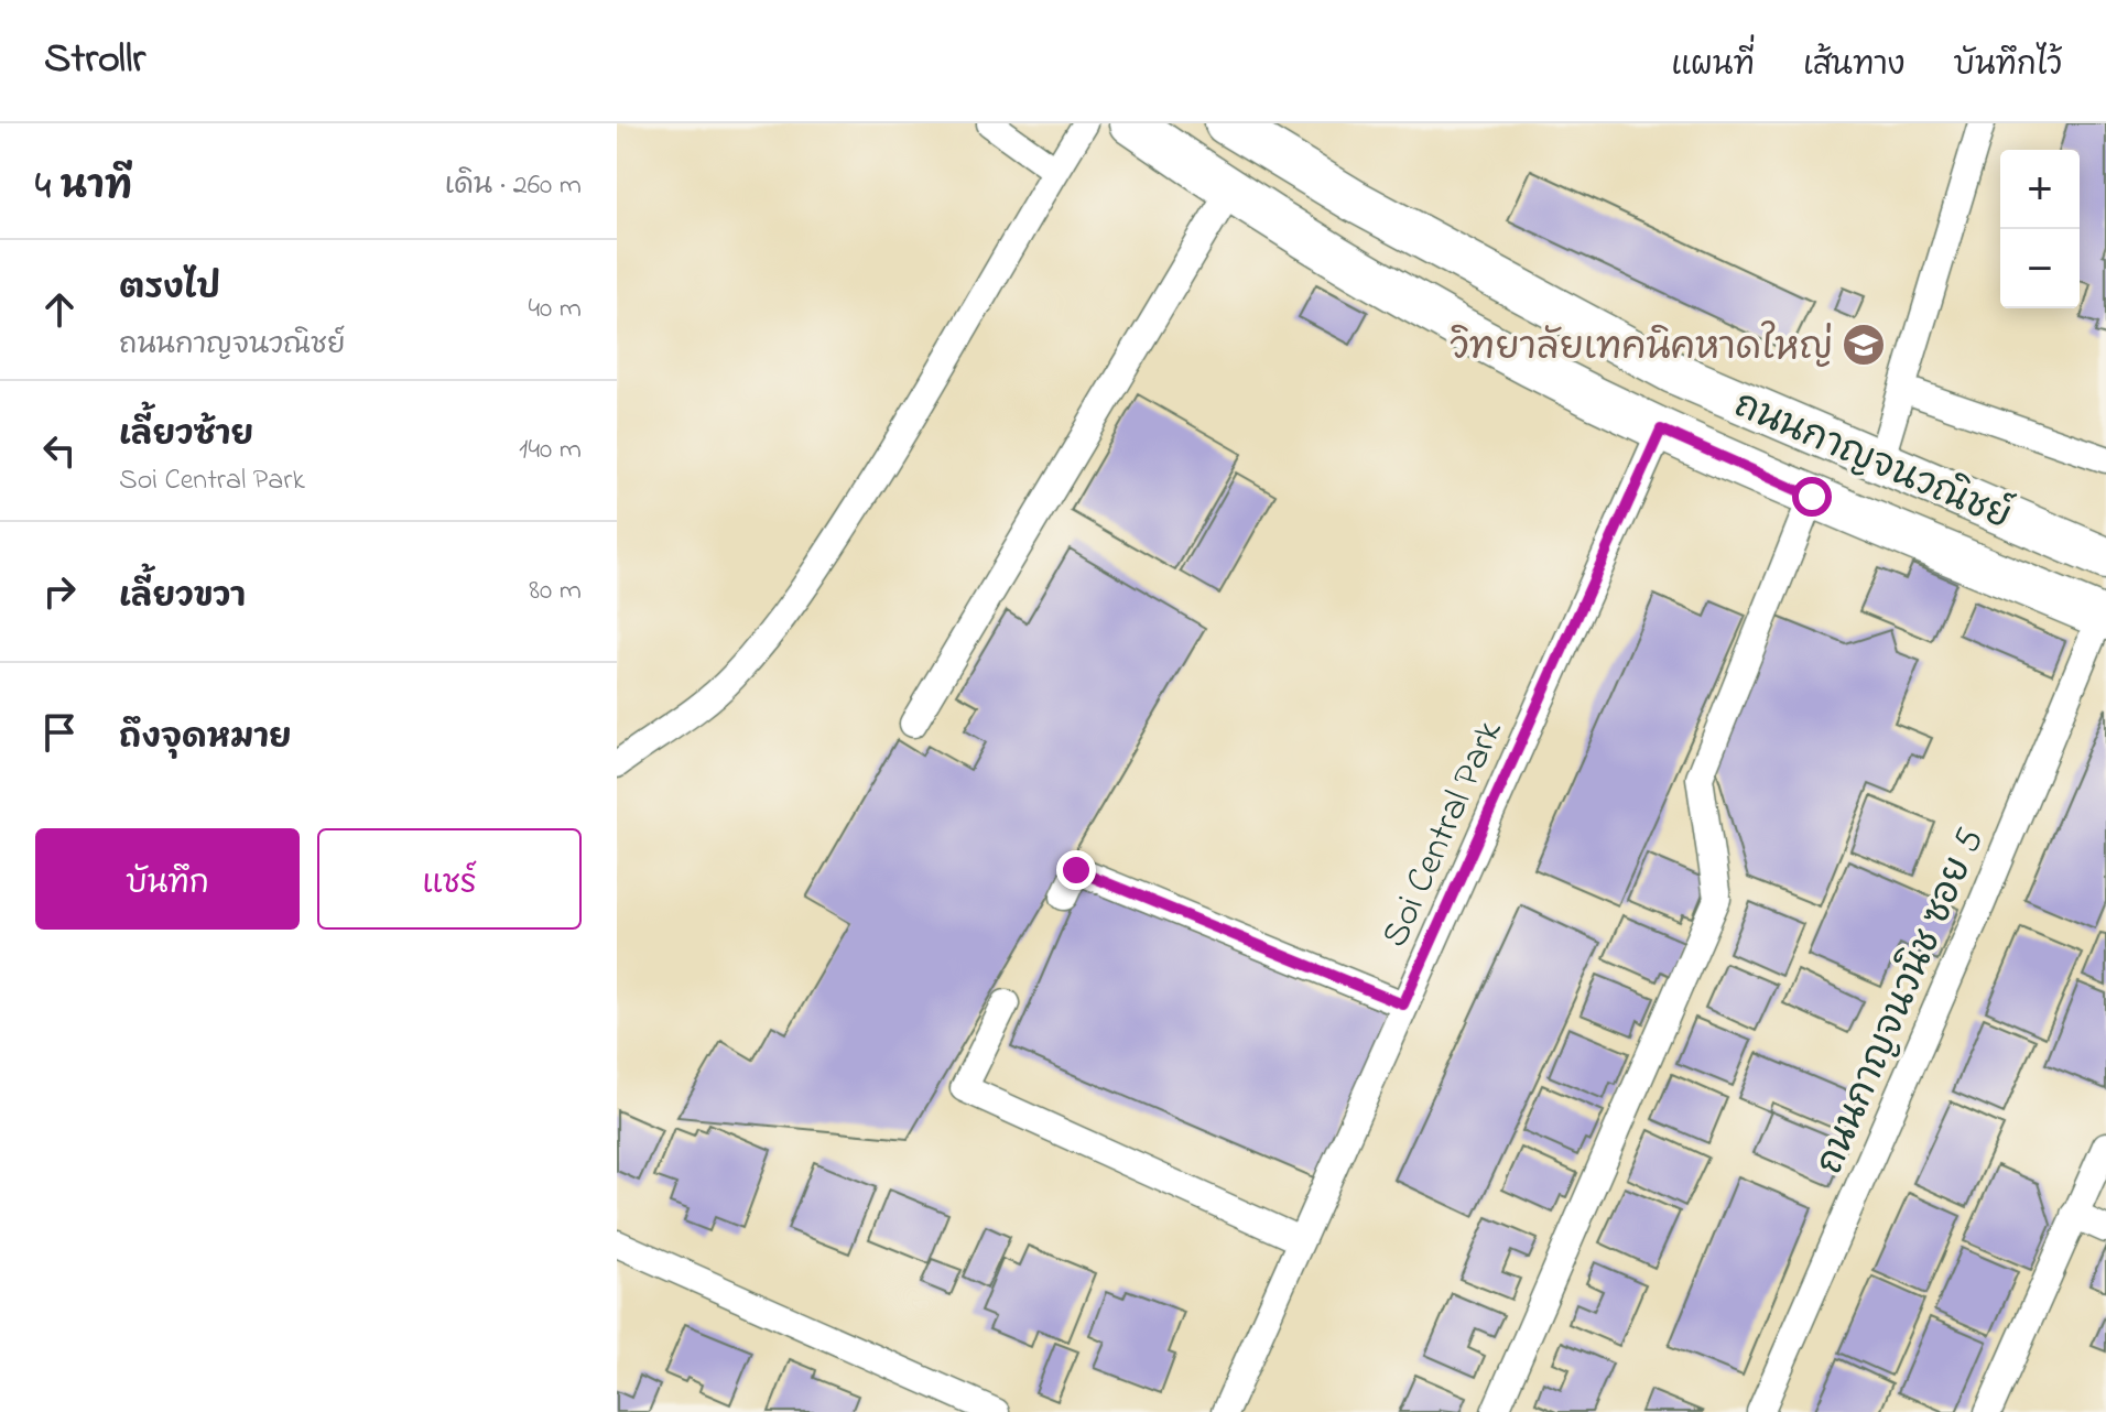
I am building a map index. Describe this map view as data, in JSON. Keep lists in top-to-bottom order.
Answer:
{
  "streets": {
    "main road": ["ถนนกาญจนวณิชย์"],
    "street": ["Soi Central Park", "ถนนกาญจนวนิช ซอย 5"]
  },
  "crossings": [
    ["ถนนกาญจนวณิชย์", "Soi Central Park"],
    ["ถนนกาญจนวณิชย์", "ถนนกาญจนวนิช ซอย 5"]
  ],
  "places": {
    "school or university": ["วิทยาลัยเทคนิคหาดใหญ่"]
  },
  "page": {
    "header": "Strollr",
    "nav": ["แผนที่", "เส้นทาง", "บันทึกไว้"],
    "heading": ["4 นาที", "เดิน · 260 m"],
    "map_buttons": ["+", "−"],
    "list": [
      ["ตรงไป", "ถนนกาญจนวณิชย์", "40 m"],
      ["เลี้ยวซ้าย", "Soi Central Park", "140 m"],
      ["เลี้ยวขวา", "80 m"],
      "ถึงจุดหมาย"
    ],
    "buttons": ["บันทึก", "แชร์"]
  }
}
